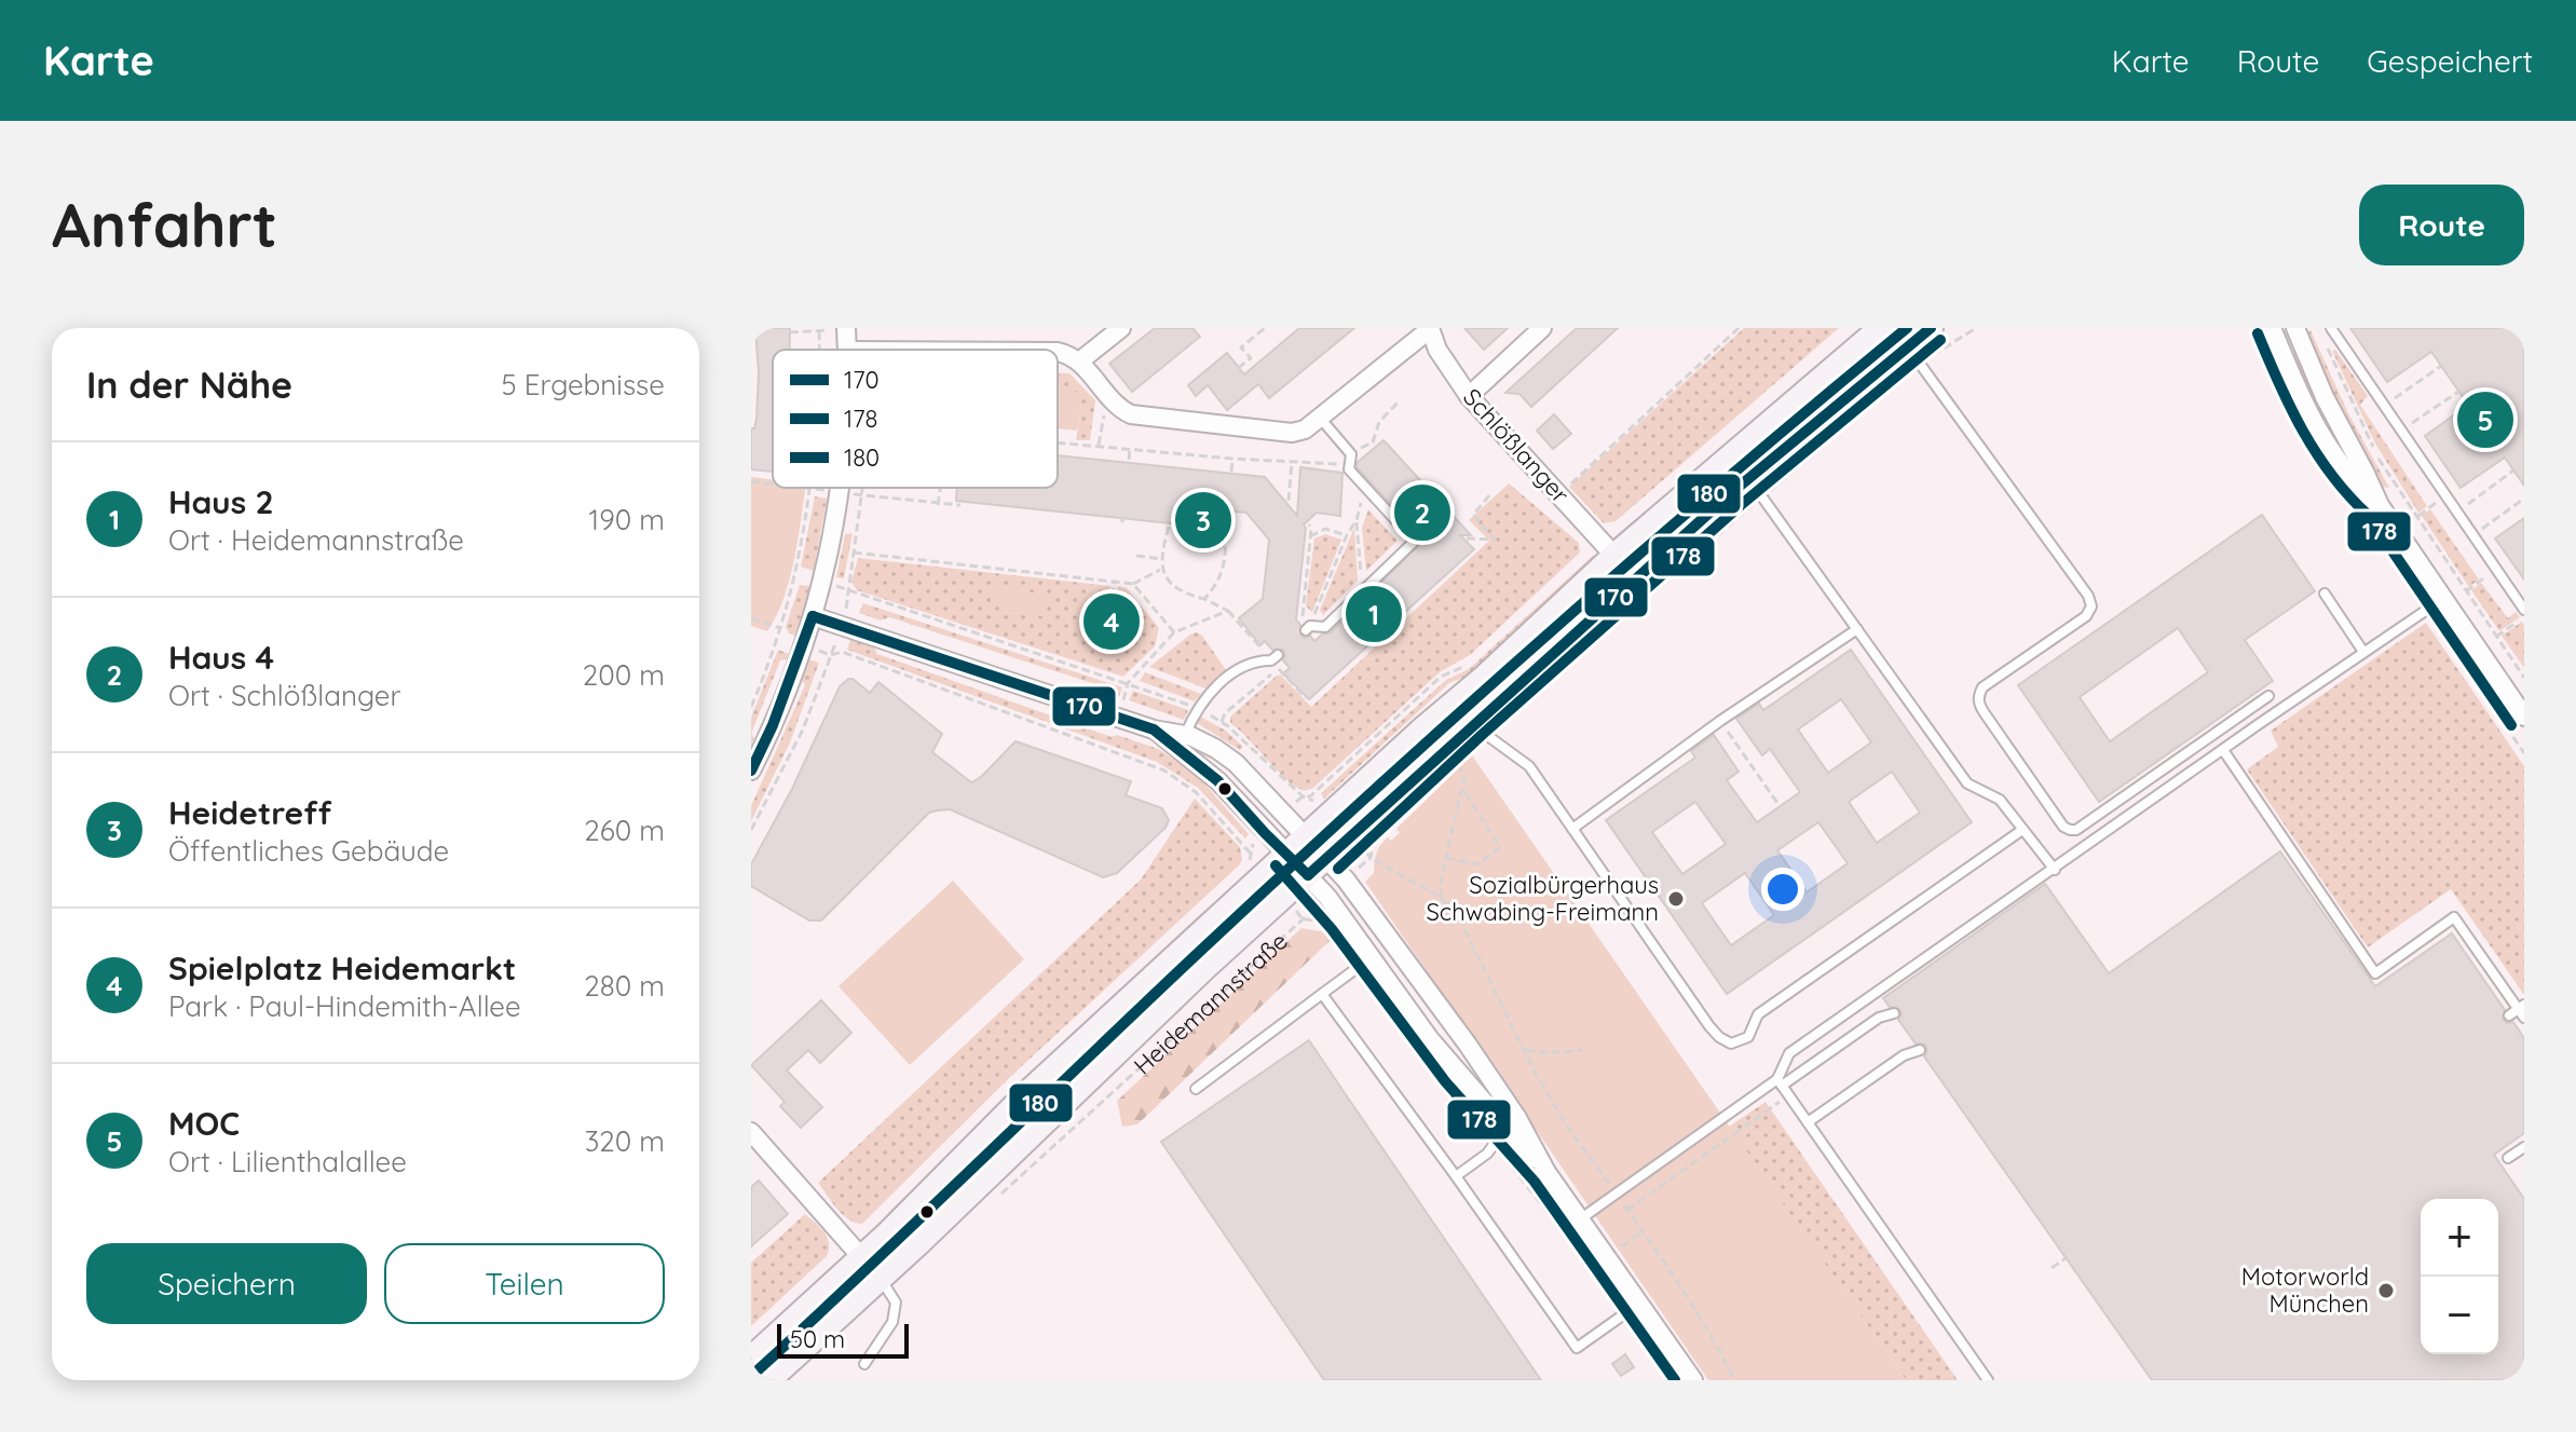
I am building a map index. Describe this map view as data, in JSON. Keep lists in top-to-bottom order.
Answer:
{
  "streets": {
    "main road": ["Heidemannstraße"],
    "street": ["Schlößlanger"]
  },
  "places": ["Sozialbürgerhaus Schwabing-Freimann", "Motorworld München"],
  "lines": ["transit line 170", "transit line 180", "transit line 178"],
  "legend": ["170", "178", "180"],
  "scale_bar": "50 m",
  "page": {
    "header": "Karte",
    "nav": ["Karte", "Route", "Gespeichert"],
    "buttons": [
      "Route",
      ["Speichern", "Teilen"]
    ],
    "title": "Anfahrt",
    "heading": ["In der Nähe", "5 Ergebnisse"],
    "pins": [
      "5",
      "2",
      "3",
      "1",
      "4"
    ],
    "list": [
      {
        "mark": "1",
        "name": "Haus 2",
        "note": "Ort · Heidemannstraße",
        "value": "190 m"
      },
      {
        "mark": "2",
        "name": "Haus 4",
        "note": "Ort · Schlößlanger",
        "value": "200 m"
      },
      {
        "mark": "3",
        "name": "Heidetreff",
        "note": "Öffentliches Gebäude",
        "value": "260 m"
      },
      {
        "mark": "4",
        "name": "Spielplatz Heidemarkt",
        "note": "Park · Paul-Hindemith-Allee",
        "value": "280 m"
      },
      {
        "mark": "5",
        "name": "MOC",
        "note": "Ort · Lilienthalallee",
        "value": "320 m"
      }
    ],
    "map_buttons": ["+", "−"],
    "scale": "50 m"
  }
}
